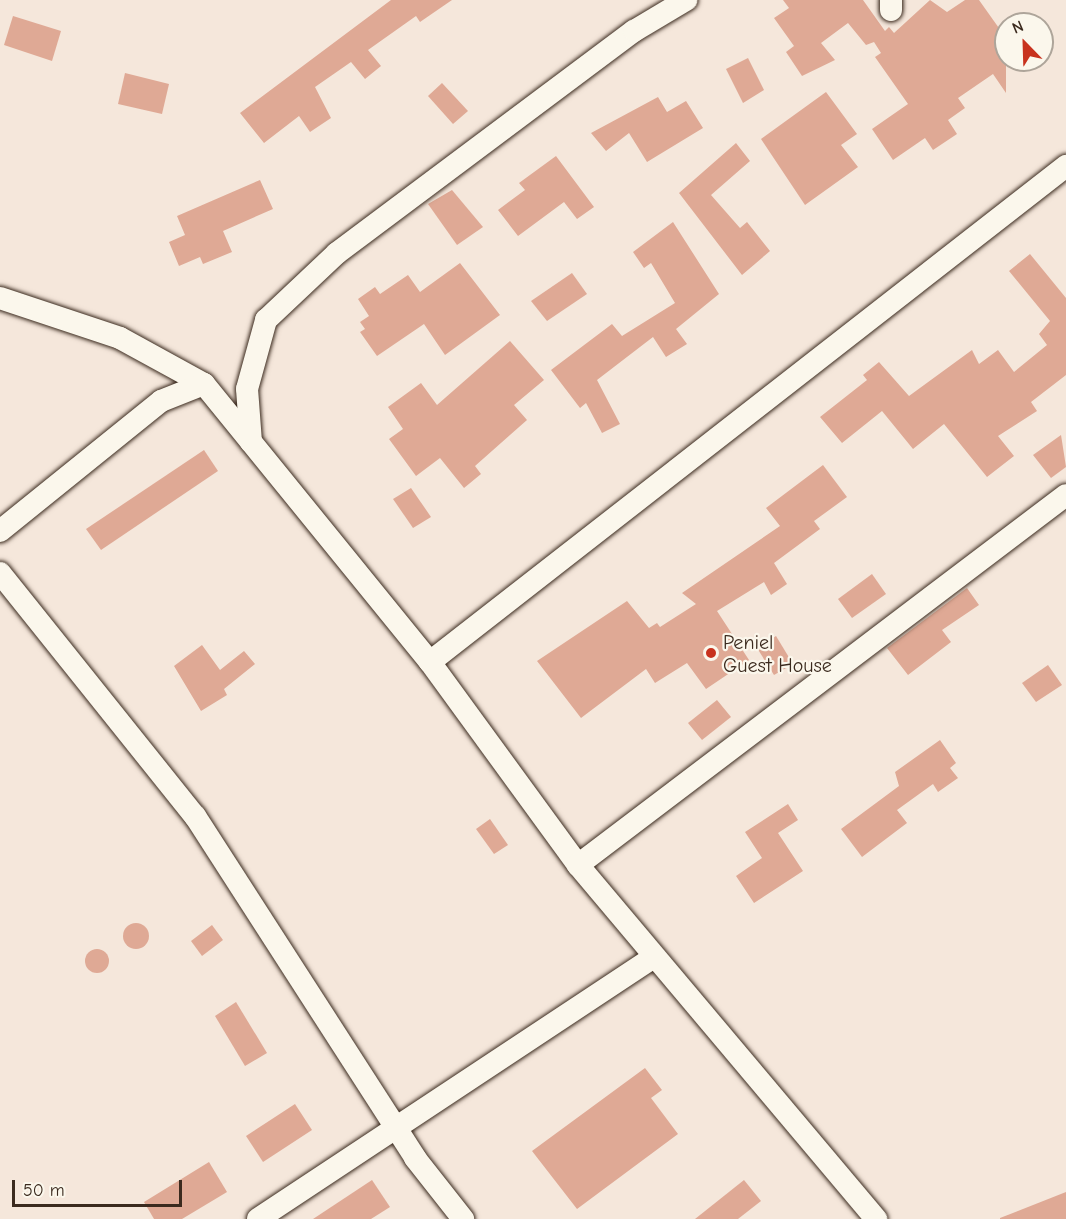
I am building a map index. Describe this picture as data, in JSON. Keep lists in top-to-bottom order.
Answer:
{
  "places": ["Peniel Guest House"],
  "scale_bar": "50 m",
  "north": "top left"
}
